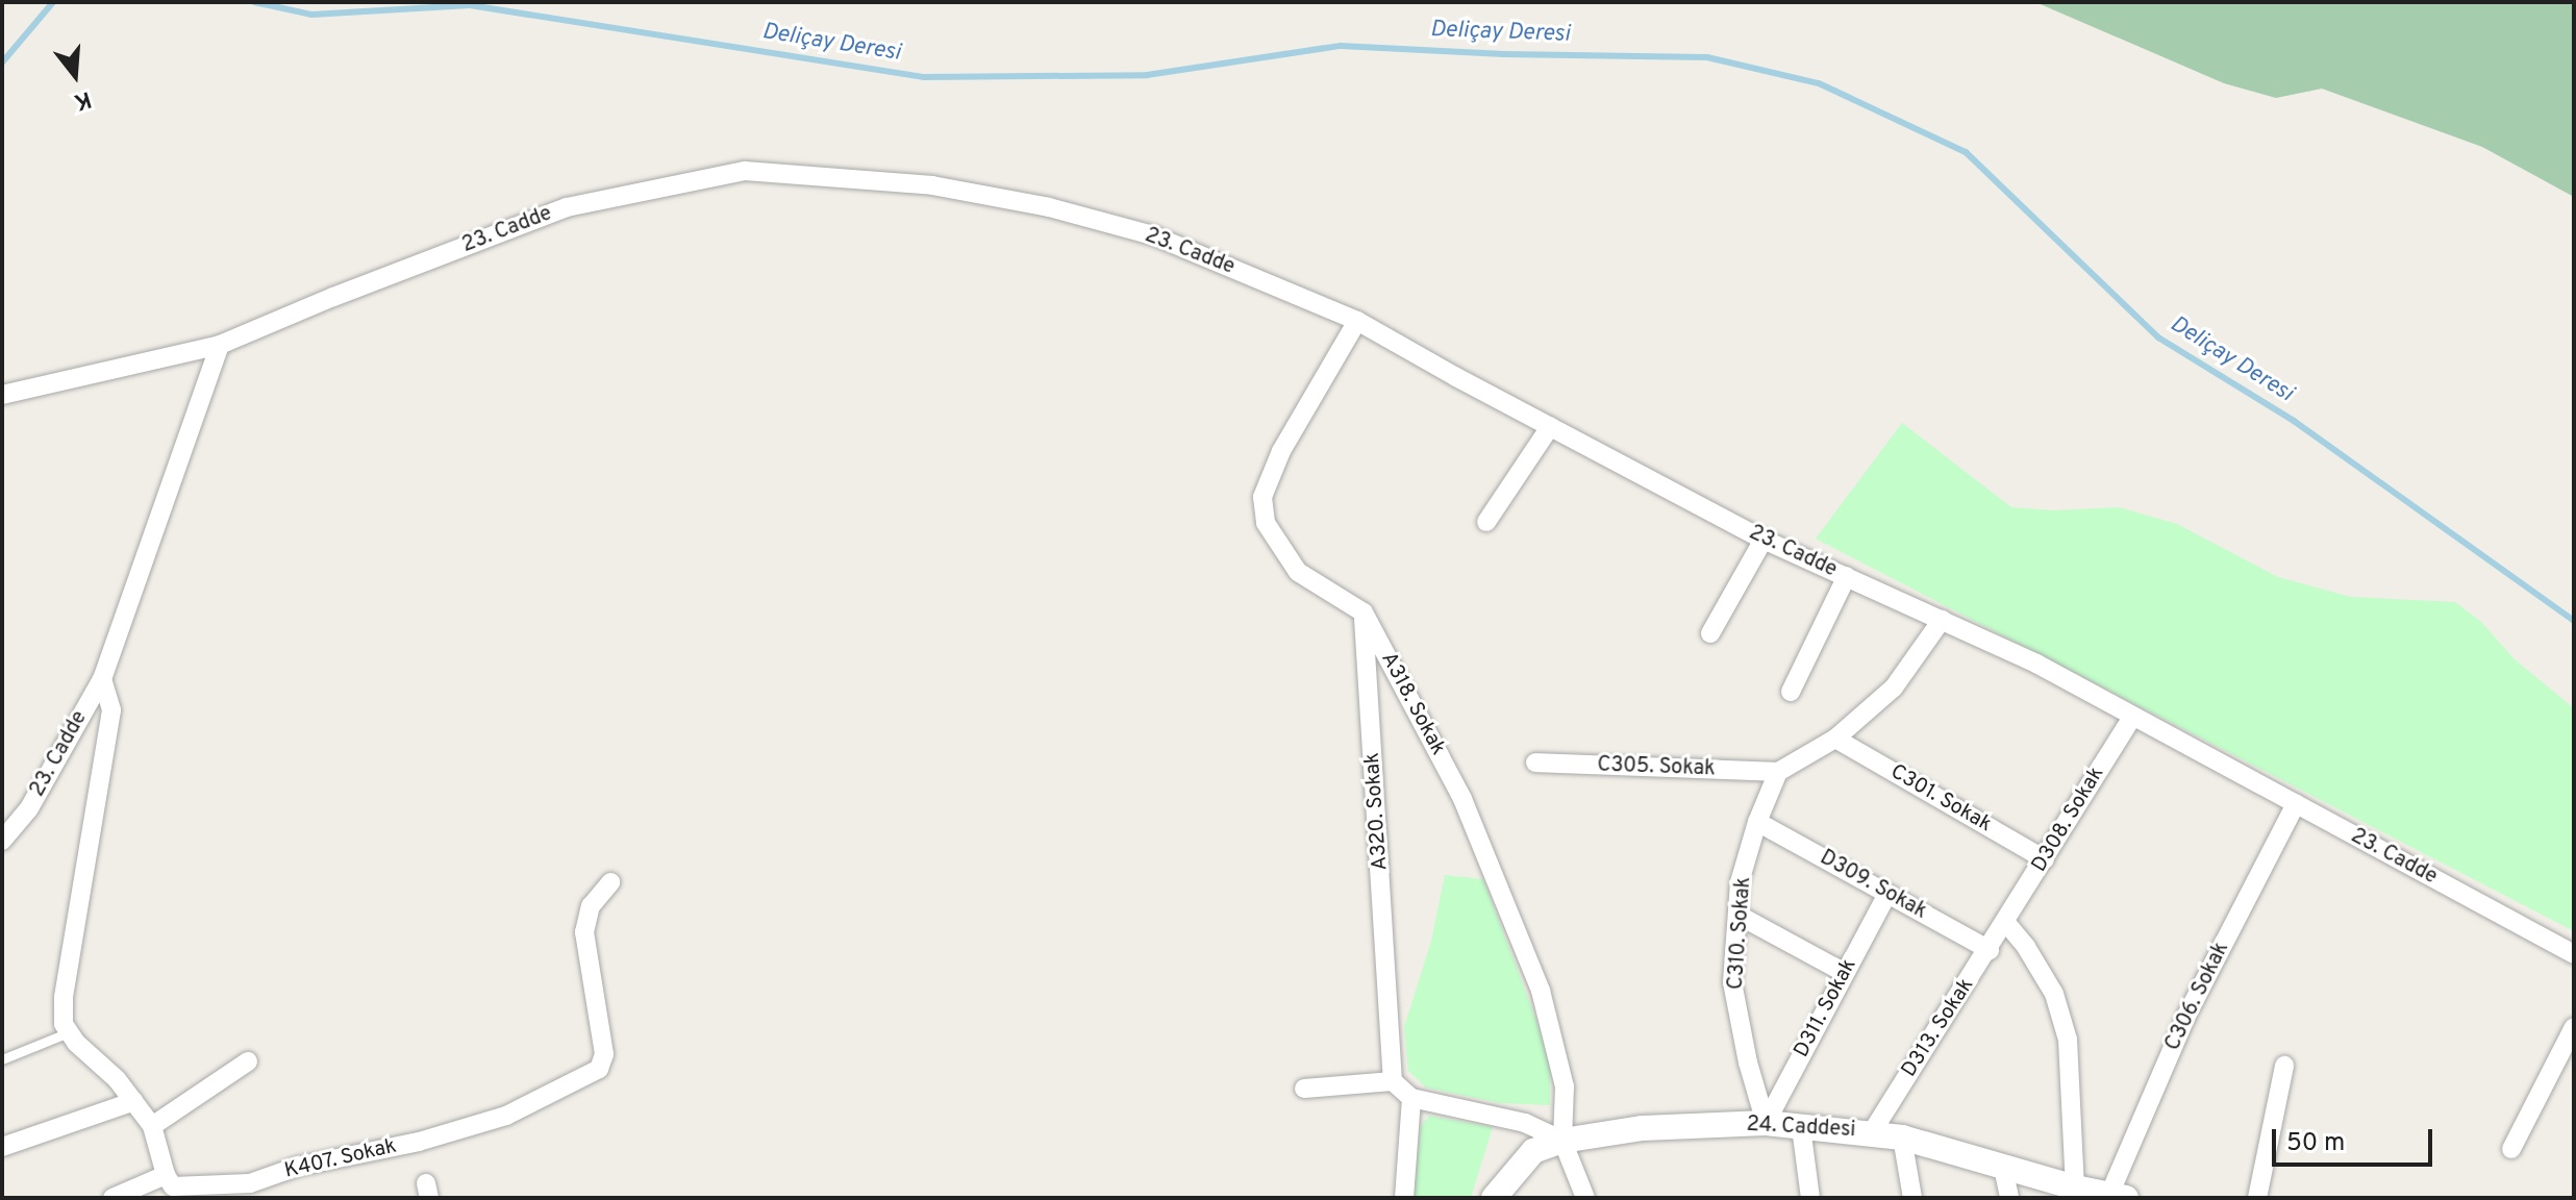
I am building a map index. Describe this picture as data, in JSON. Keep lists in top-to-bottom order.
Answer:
{
  "streets": {
    "street": [
      "23. Cadde",
      "A318. Sokak",
      "C305. Sokak",
      "C301. Sokak",
      "A320. Sokak",
      "D308. Sokak",
      "D309. Sokak",
      "C310. Sokak",
      "C306. Sokak",
      "D311. Sokak",
      "D313. Sokak",
      "24. Caddesi",
      "K407. Sokak"
    ]
  },
  "crossings": [
    ["23. Cadde", "D308. Sokak"],
    ["23. Cadde", "C306. Sokak"],
    ["A318. Sokak", "A320. Sokak"],
    ["A318. Sokak", "24. Caddesi"],
    ["C305. Sokak", "C310. Sokak"],
    ["C301. Sokak", "D308. Sokak"],
    ["D308. Sokak", "D313. Sokak"],
    ["D309. Sokak", "C310. Sokak"],
    ["D309. Sokak", "D311. Sokak"],
    ["D309. Sokak", "D313. Sokak"],
    ["C310. Sokak", "D311. Sokak"],
    ["C310. Sokak", "24. Caddesi"],
    ["C306. Sokak", "24. Caddesi"],
    ["D311. Sokak", "24. Caddesi"],
    ["D313. Sokak", "24. Caddesi"]
  ],
  "water": ["Deliçay Deresi"],
  "scale_bar": "50 m",
  "north": "bottom"
}
